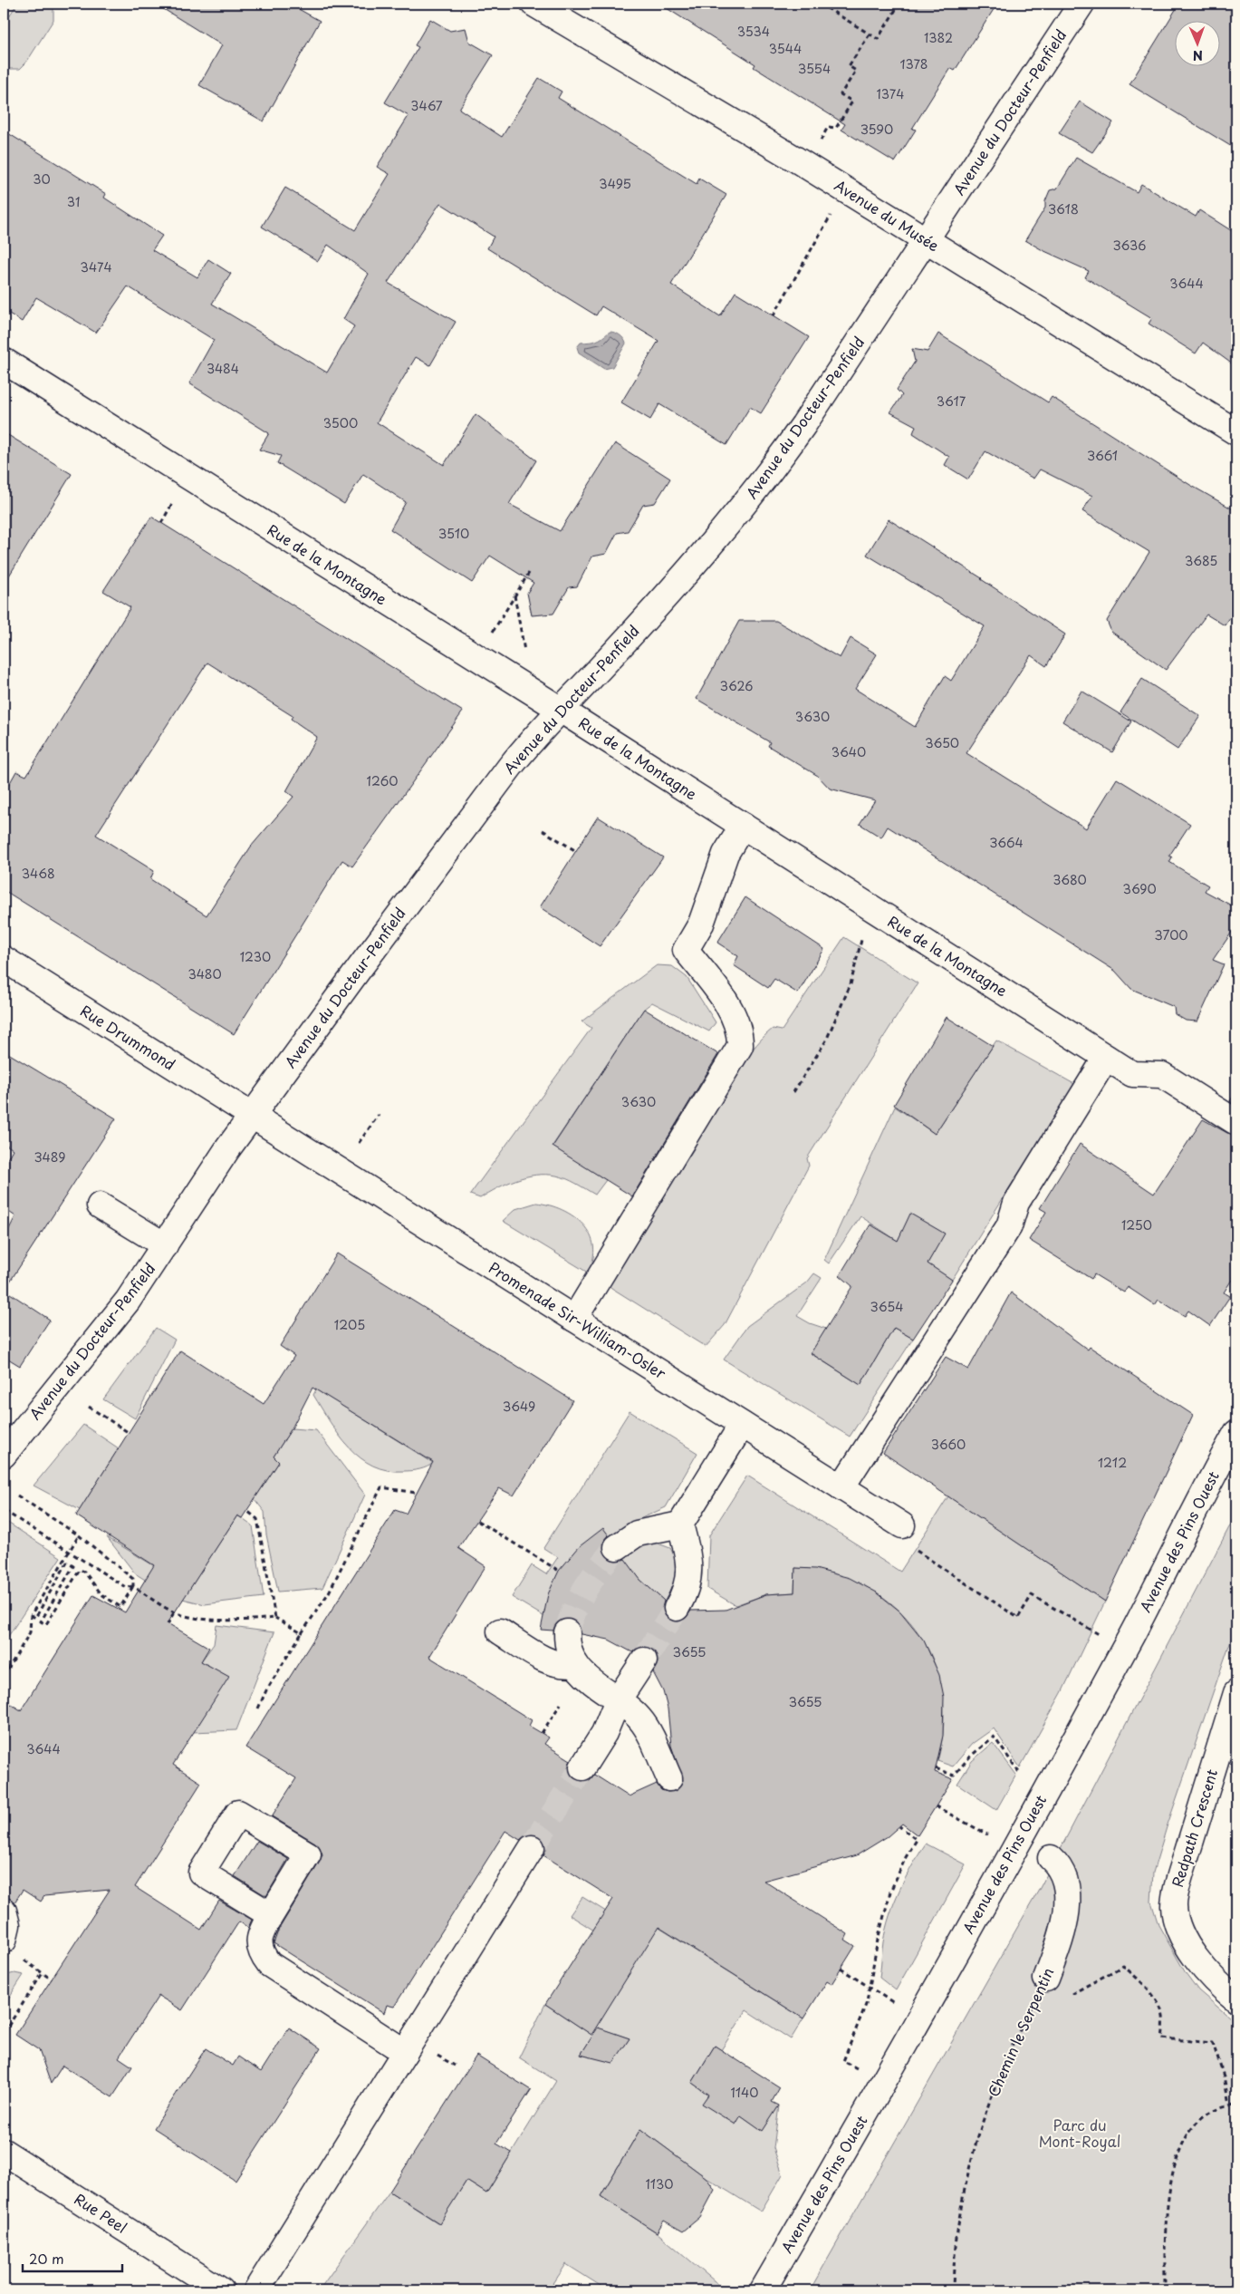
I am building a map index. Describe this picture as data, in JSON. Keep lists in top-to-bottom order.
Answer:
{
  "streets": {
    "street": [
      "Avenue du Docteur-Penfield",
      "Avenue du Musée",
      "Rue de la Montagne",
      "Rue Drummond",
      "Promenade Sir-William-Osler",
      "Avenue des Pins Ouest",
      "Redpath Crescent",
      "Chemin le Serpentin",
      "Rue Peel"
    ]
  },
  "crossings": [
    ["Avenue du Docteur-Penfield", "Avenue du Musée"],
    ["Avenue du Docteur-Penfield", "Rue de la Montagne"],
    ["Avenue du Docteur-Penfield", "Rue Drummond"],
    ["Avenue du Docteur-Penfield", "Promenade Sir-William-Osler"],
    ["Rue Drummond", "Promenade Sir-William-Osler"]
  ],
  "parks": ["Parc du Mont-Royal"],
  "house_numbers": [
    "3534",
    "1382",
    "3544",
    "1378",
    "3554",
    "1374",
    "3467",
    "3590",
    "30",
    "3495",
    "31",
    "3618",
    "3636",
    "3474",
    "3644",
    "3484",
    "3617",
    "3500",
    "3661",
    "3510",
    "3685",
    "3626",
    "3630",
    "3650",
    "3640",
    "1260",
    "3664",
    "3468",
    "3680",
    "3690",
    "3700",
    "1230",
    "3480",
    "3630",
    "3489",
    "1250",
    "3654",
    "1205",
    "3649",
    "3660",
    "1212",
    "3655",
    "3655",
    "3644",
    "1140",
    "1130"
  ],
  "scale_bar": "20 m",
  "north": "bottom"
}
